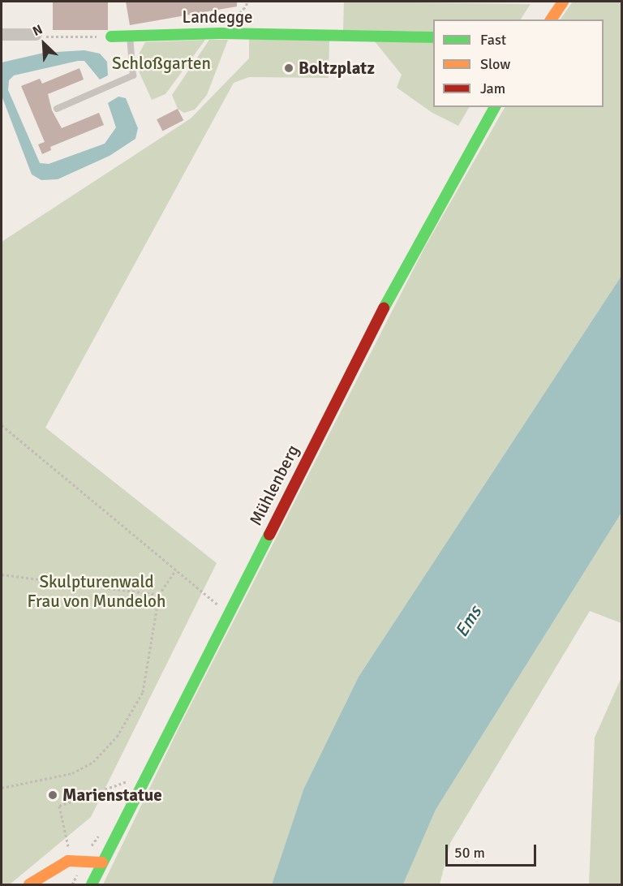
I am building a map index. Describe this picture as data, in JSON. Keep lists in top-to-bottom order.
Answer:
{
  "streets": {
    "main road": ["Landegge", "Mühlenberg"]
  },
  "water": ["Ems"],
  "parks": ["Schloßgarten", "Skulpturenwald Frau von Mundeloh"],
  "places": ["Boltzplatz", "Marienstatue"],
  "legend": ["Fast", "Slow", "Jam"],
  "scale_bar": "50 m",
  "north": "top left"
}
